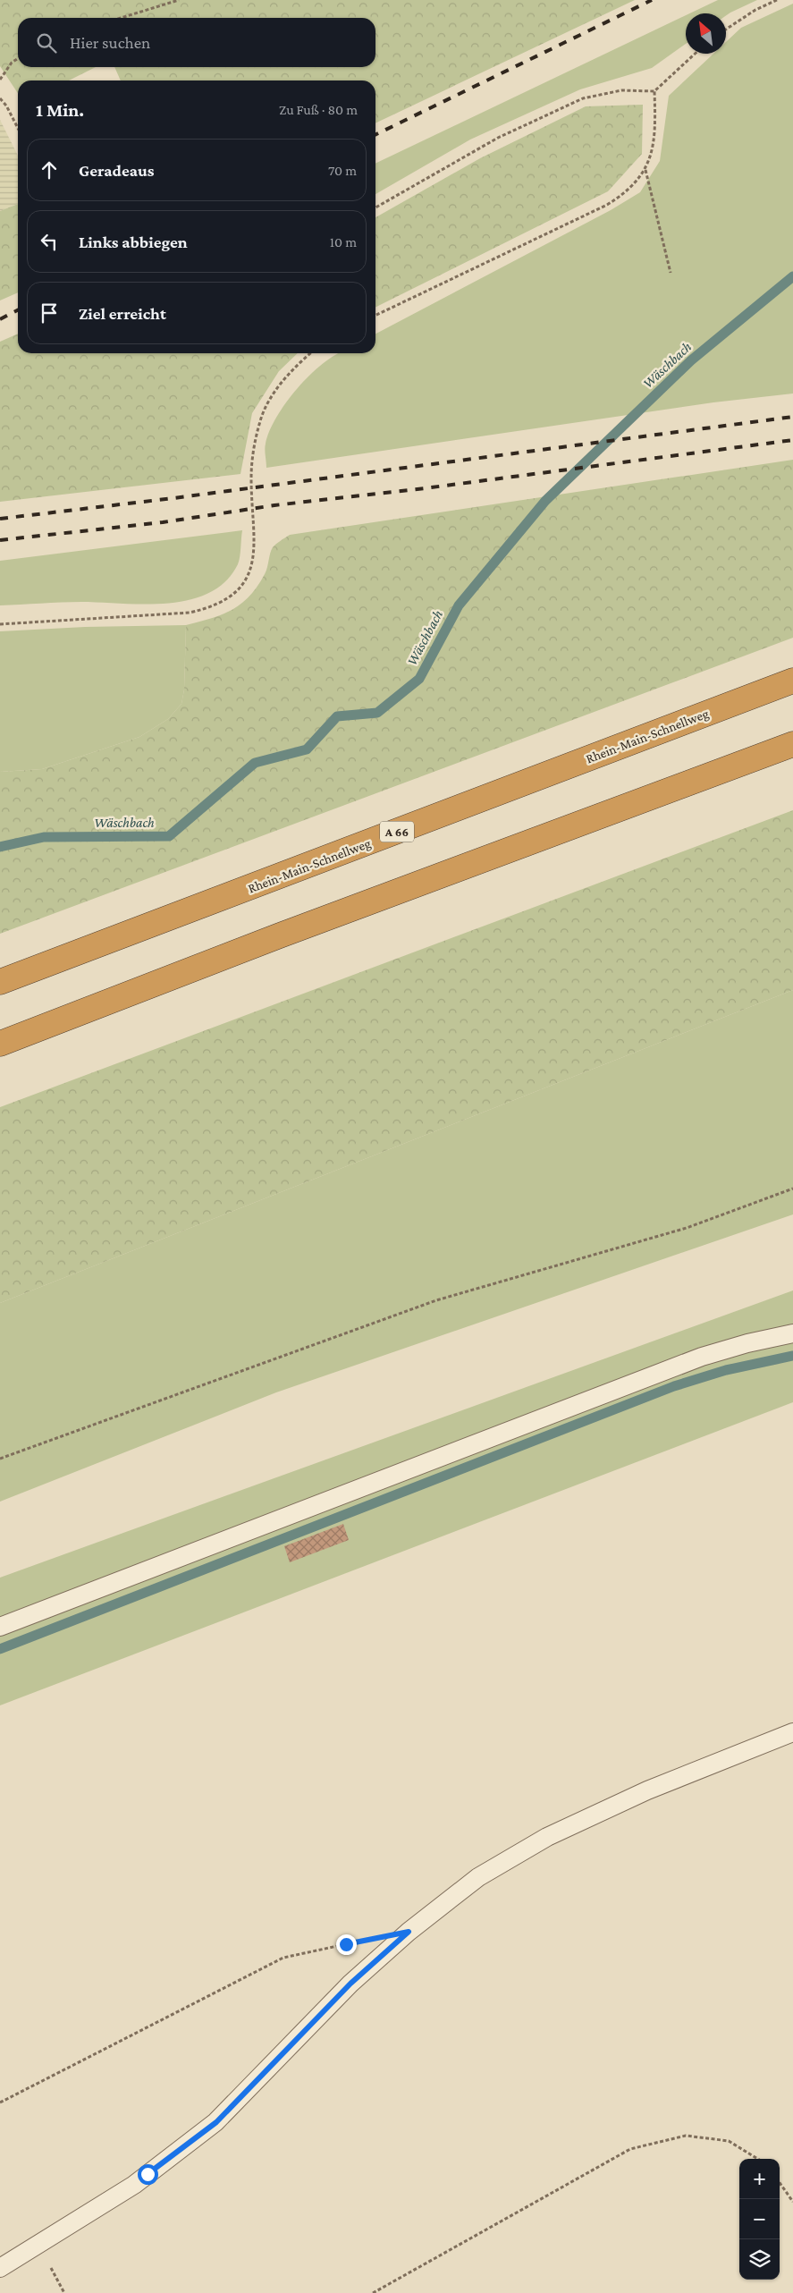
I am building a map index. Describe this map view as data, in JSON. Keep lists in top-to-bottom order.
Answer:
{
  "streets": {
    "highway": ["Rhein-Main-Schnellweg", "A 66"]
  },
  "water": ["Wäschbach"],
  "north": "top left",
  "page": {
    "search": "Hier suchen",
    "heading": ["1 Min.", "Zu Fuß · 80 m"],
    "list": [
      ["Geradeaus", "70 m"],
      ["Links abbiegen", "10 m"],
      "Ziel erreicht"
    ],
    "map_buttons": ["+", "−"]
  }
}
